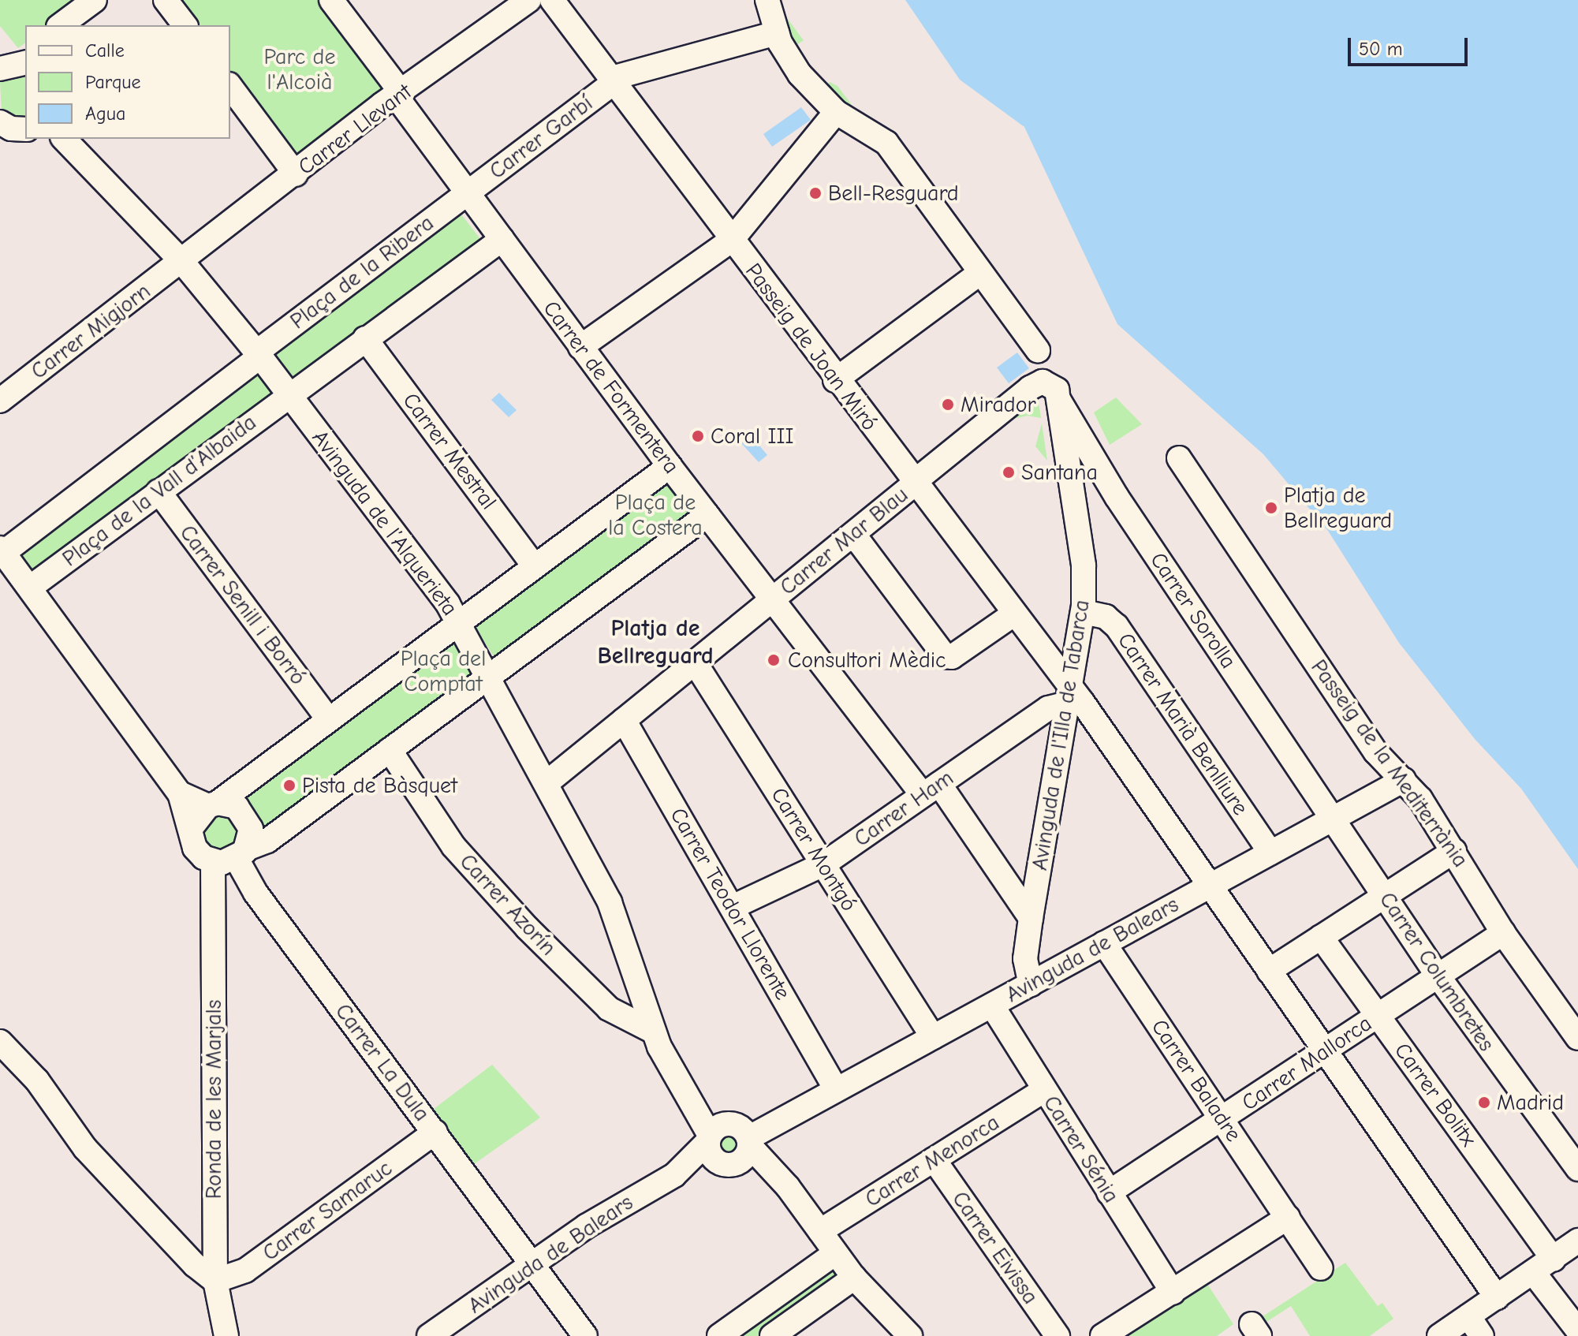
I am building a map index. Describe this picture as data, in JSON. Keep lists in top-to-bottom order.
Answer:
{
  "streets": {
    "street": [
      "Carrer Llevant",
      "Carrer Garbí",
      "Plaça de la Ribera",
      "Carrer Migjorn",
      "Passeig de Joan Miró",
      "Carrer de Formentera",
      "Carrer Mestral",
      "Plaça de la Vall d’Albaida",
      "Avinguda de l’Alquerieta",
      "Carrer Mar Blau",
      "Carrer Senill i Borró",
      "Carrer Sorolla",
      "Carrer Marià Benlliure",
      "Avinguda de l'Illa de Tabarca",
      "Passeig de la Mediterrània",
      "Carrer Ham",
      "Carrer Montgó",
      "Carrer Teodor Llorente",
      "Carrer Azorín",
      "Avinguda de Balears",
      "Carrer Columbretes",
      "Carrer La Dula",
      "Carrer Mallorca",
      "Carrer Baladre",
      "Carrer Bolitx",
      "Ronda de les Marjals",
      "Carrer Sénia",
      "Carrer Menorca",
      "Carrer Samaruc",
      "Carrer Eivissa"
    ]
  },
  "crossings": [
    ["Carrer Llevant", "Carrer Migjorn"],
    ["Carrer Llevant", "Carrer de Formentera"],
    ["Carrer Llevant", "Avinguda de l’Alquerieta"],
    ["Carrer Garbí", "Plaça de la Ribera"],
    ["Carrer Garbí", "Passeig de Joan Miró"],
    ["Carrer Garbí", "Carrer de Formentera"],
    ["Plaça de la Ribera", "Carrer de Formentera"],
    ["Plaça de la Ribera", "Plaça de la Vall d’Albaida"],
    ["Plaça de la Ribera", "Avinguda de l’Alquerieta"],
    ["Carrer Migjorn", "Avinguda de l’Alquerieta"],
    ["Passeig de Joan Miró", "Carrer Mar Blau"],
    ["Passeig de Joan Miró", "Avinguda de l'Illa de Tabarca"],
    ["Passeig de Joan Miró", "Carrer Ham"],
    ["Passeig de Joan Miró", "Avinguda de Balears"],
    ["Passeig de Joan Miró", "Carrer Mallorca"],
    ["Carrer de Formentera", "Carrer Mar Blau"],
    ["Carrer de Formentera", "Avinguda de l'Illa de Tabarca"],
    ["Carrer de Formentera", "Carrer Ham"],
    ["Plaça de la Vall d’Albaida", "Avinguda de l’Alquerieta"],
    ["Plaça de la Vall d’Albaida", "Carrer Senill i Borró"],
    ["Avinguda de l’Alquerieta", "Carrer Mar Blau"],
    ["Avinguda de l’Alquerieta", "Carrer Azorín"],
    ["Avinguda de l’Alquerieta", "Avinguda de Balears"],
    ["Carrer Mar Blau", "Carrer Sorolla"],
    ["Carrer Mar Blau", "Avinguda de l'Illa de Tabarca"],
    ["Carrer Mar Blau", "Carrer Montgó"],
    ["Carrer Mar Blau", "Carrer Teodor Llorente"],
    ["Carrer Sorolla", "Avinguda de l'Illa de Tabarca"],
    ["Carrer Sorolla", "Avinguda de Balears"],
    ["Carrer Sorolla", "Carrer Columbretes"],
    ["Carrer Marià Benlliure", "Avinguda de l'Illa de Tabarca"],
    ["Carrer Marià Benlliure", "Avinguda de Balears"],
    ["Avinguda de l'Illa de Tabarca", "Carrer Ham"],
    ["Avinguda de l'Illa de Tabarca", "Avinguda de Balears"],
    ["Passeig de la Mediterrània", "Avinguda de Balears"],
    ["Passeig de la Mediterrània", "Carrer Mallorca"],
    ["Carrer Ham", "Carrer Montgó"],
    ["Carrer Ham", "Carrer Teodor Llorente"],
    ["Carrer Montgó", "Avinguda de Balears"],
    ["Carrer Teodor Llorente", "Avinguda de Balears"],
    ["Avinguda de Balears", "Carrer Columbretes"],
    ["Avinguda de Balears", "Carrer La Dula"],
    ["Avinguda de Balears", "Carrer Baladre"],
    ["Avinguda de Balears", "Carrer Sénia"],
    ["Carrer Columbretes", "Carrer Mallorca"],
    ["Carrer La Dula", "Ronda de les Marjals"],
    ["Carrer La Dula", "Carrer Samaruc"],
    ["Carrer Mallorca", "Carrer Baladre"],
    ["Carrer Mallorca", "Carrer Bolitx"],
    ["Carrer Mallorca", "Carrer Sénia"],
    ["Ronda de les Marjals", "Carrer Samaruc"],
    ["Carrer Sénia", "Carrer Menorca"],
    ["Carrer Menorca", "Carrer Eivissa"]
  ],
  "districts": ["Platja de Bellreguard"],
  "parks": ["Parc de l'Alcoià", "Plaça de la Costera", "Plaça del Comptat"],
  "places": [
    "Bell-Resguard",
    "Mirador",
    "Coral III",
    "Santana",
    "Platja de Bellreguard",
    "Consultori Mèdic",
    "Pista de Bàsquet",
    "Madrid"
  ],
  "legend": ["Calle", "Parque", "Agua"],
  "scale_bar": "50 m"
}
